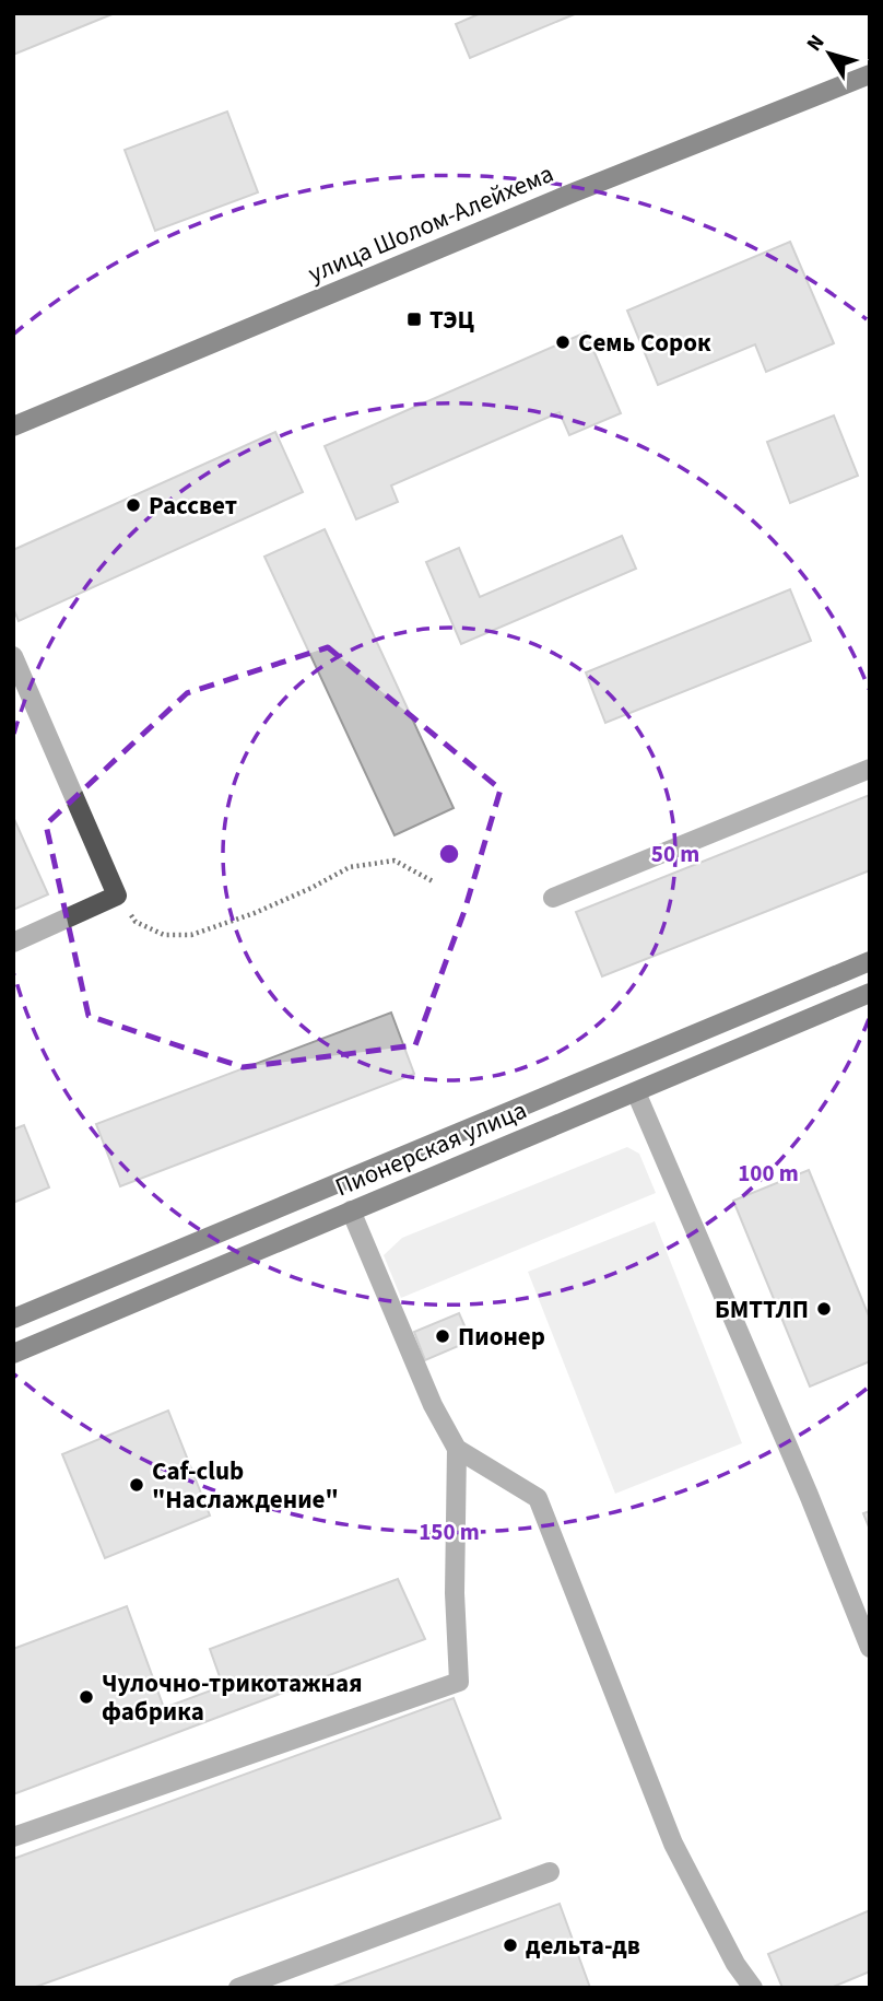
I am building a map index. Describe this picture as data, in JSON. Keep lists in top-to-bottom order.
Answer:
{
  "streets": {
    "main road": ["улица Шолом-Алейхема", "Пионерская улица"]
  },
  "places": {
    "transit": ["ТЭЦ"],
    "other": [
      "Семь Сорок",
      "Рассвет",
      "БМТТЛП",
      "Пионер",
      "Caf-club \"Наслаждение\"",
      "Чулочно-трикотажная фабрика",
      "дельта-дв"
    ]
  },
  "north": "top left",
  "rings": ["50 m", "100 m", "150 m"]
}
